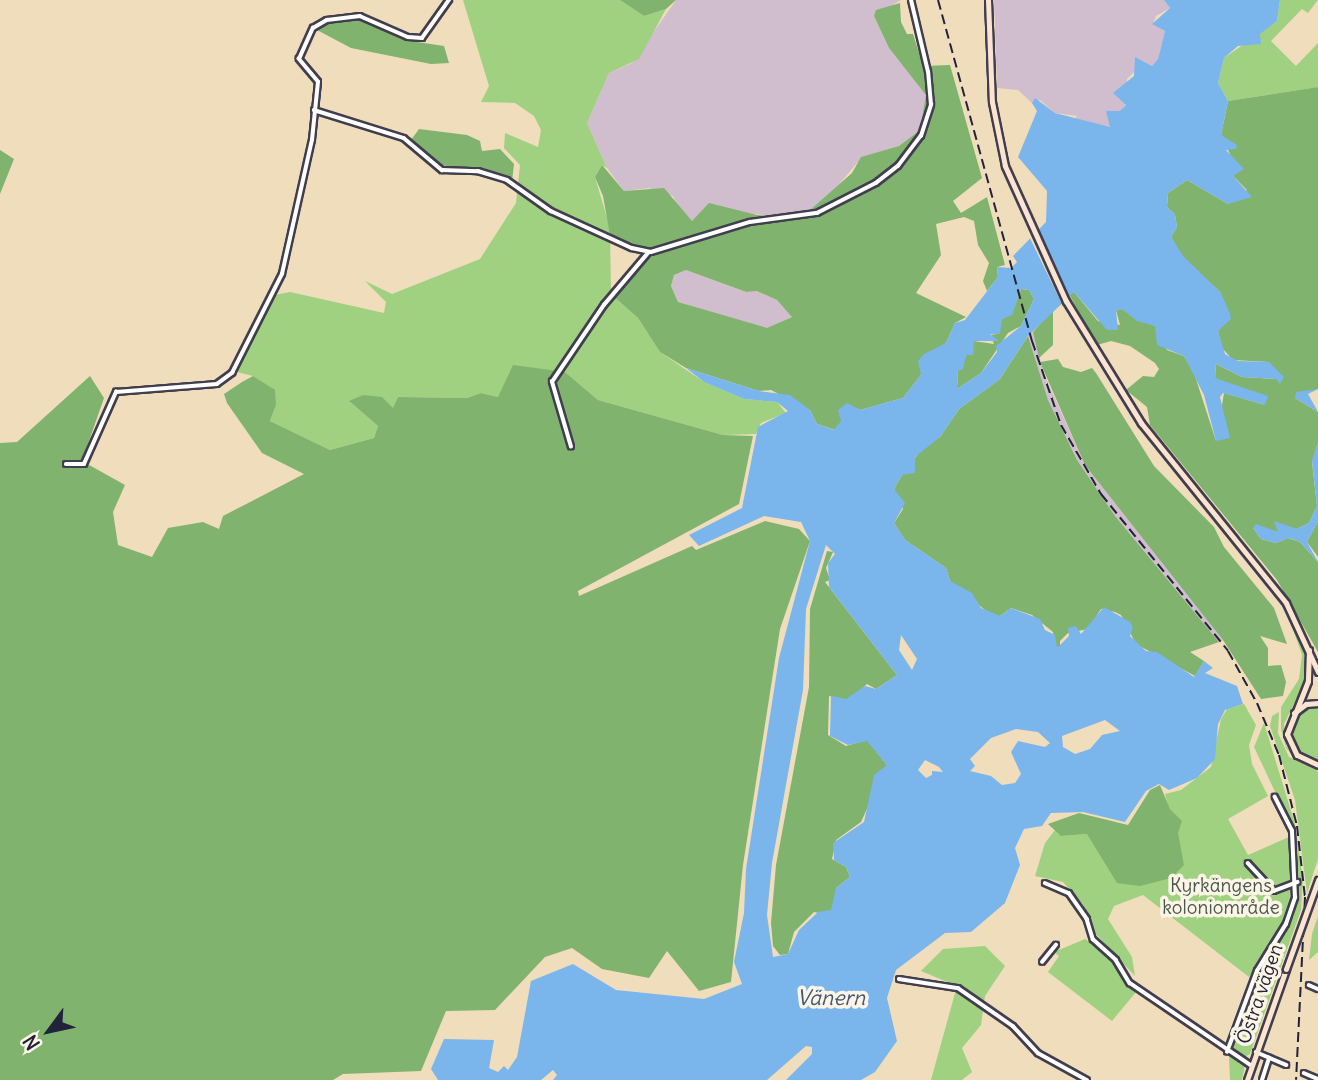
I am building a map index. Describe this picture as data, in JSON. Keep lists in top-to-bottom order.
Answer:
{
  "streets": {
    "street": ["Östra vägen"]
  },
  "water": ["Vänern"],
  "parks": ["Kyrkängens koloniområde"],
  "north": "bottom left"
}
